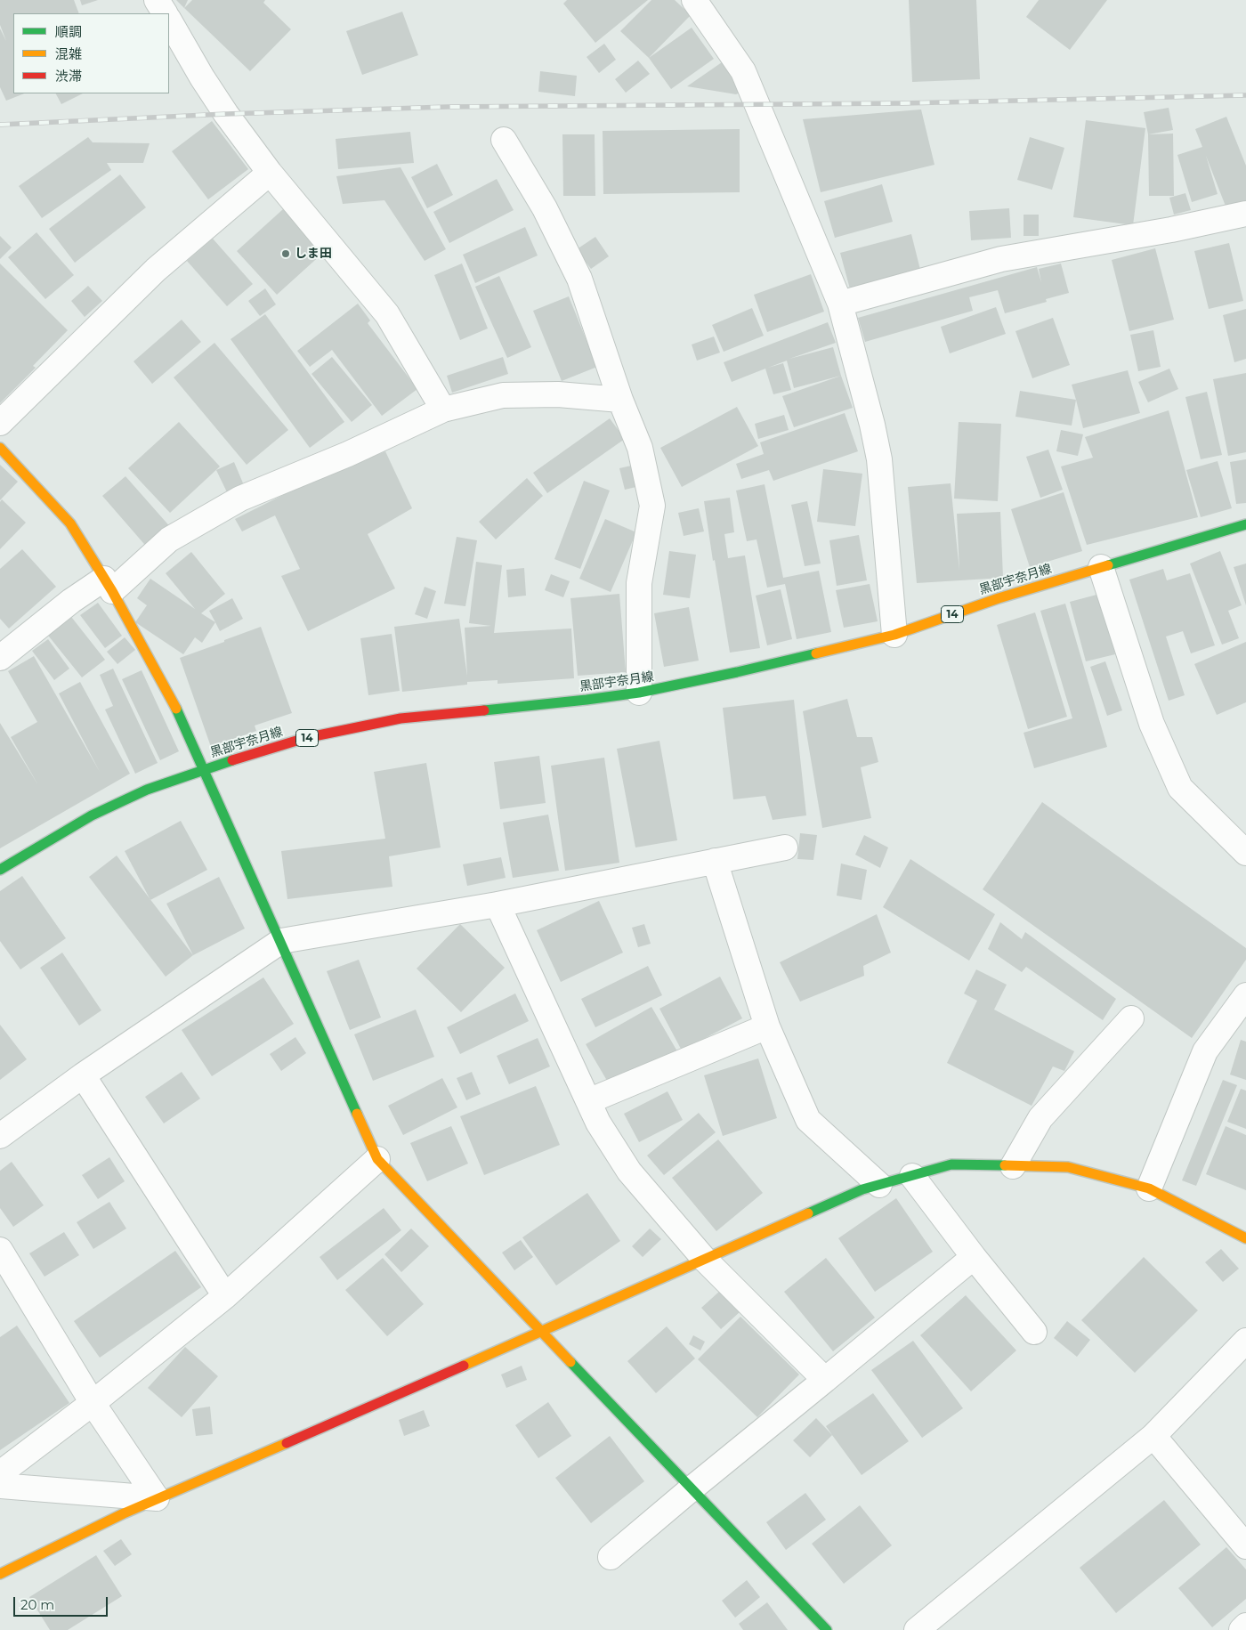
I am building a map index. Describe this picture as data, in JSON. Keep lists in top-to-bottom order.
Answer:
{
  "streets": {
    "street": ["黒部宇奈月線", "14"]
  },
  "places": ["しま田"],
  "legend": ["順調", "混雑", "渋滞"],
  "scale_bar": "20 m"
}
